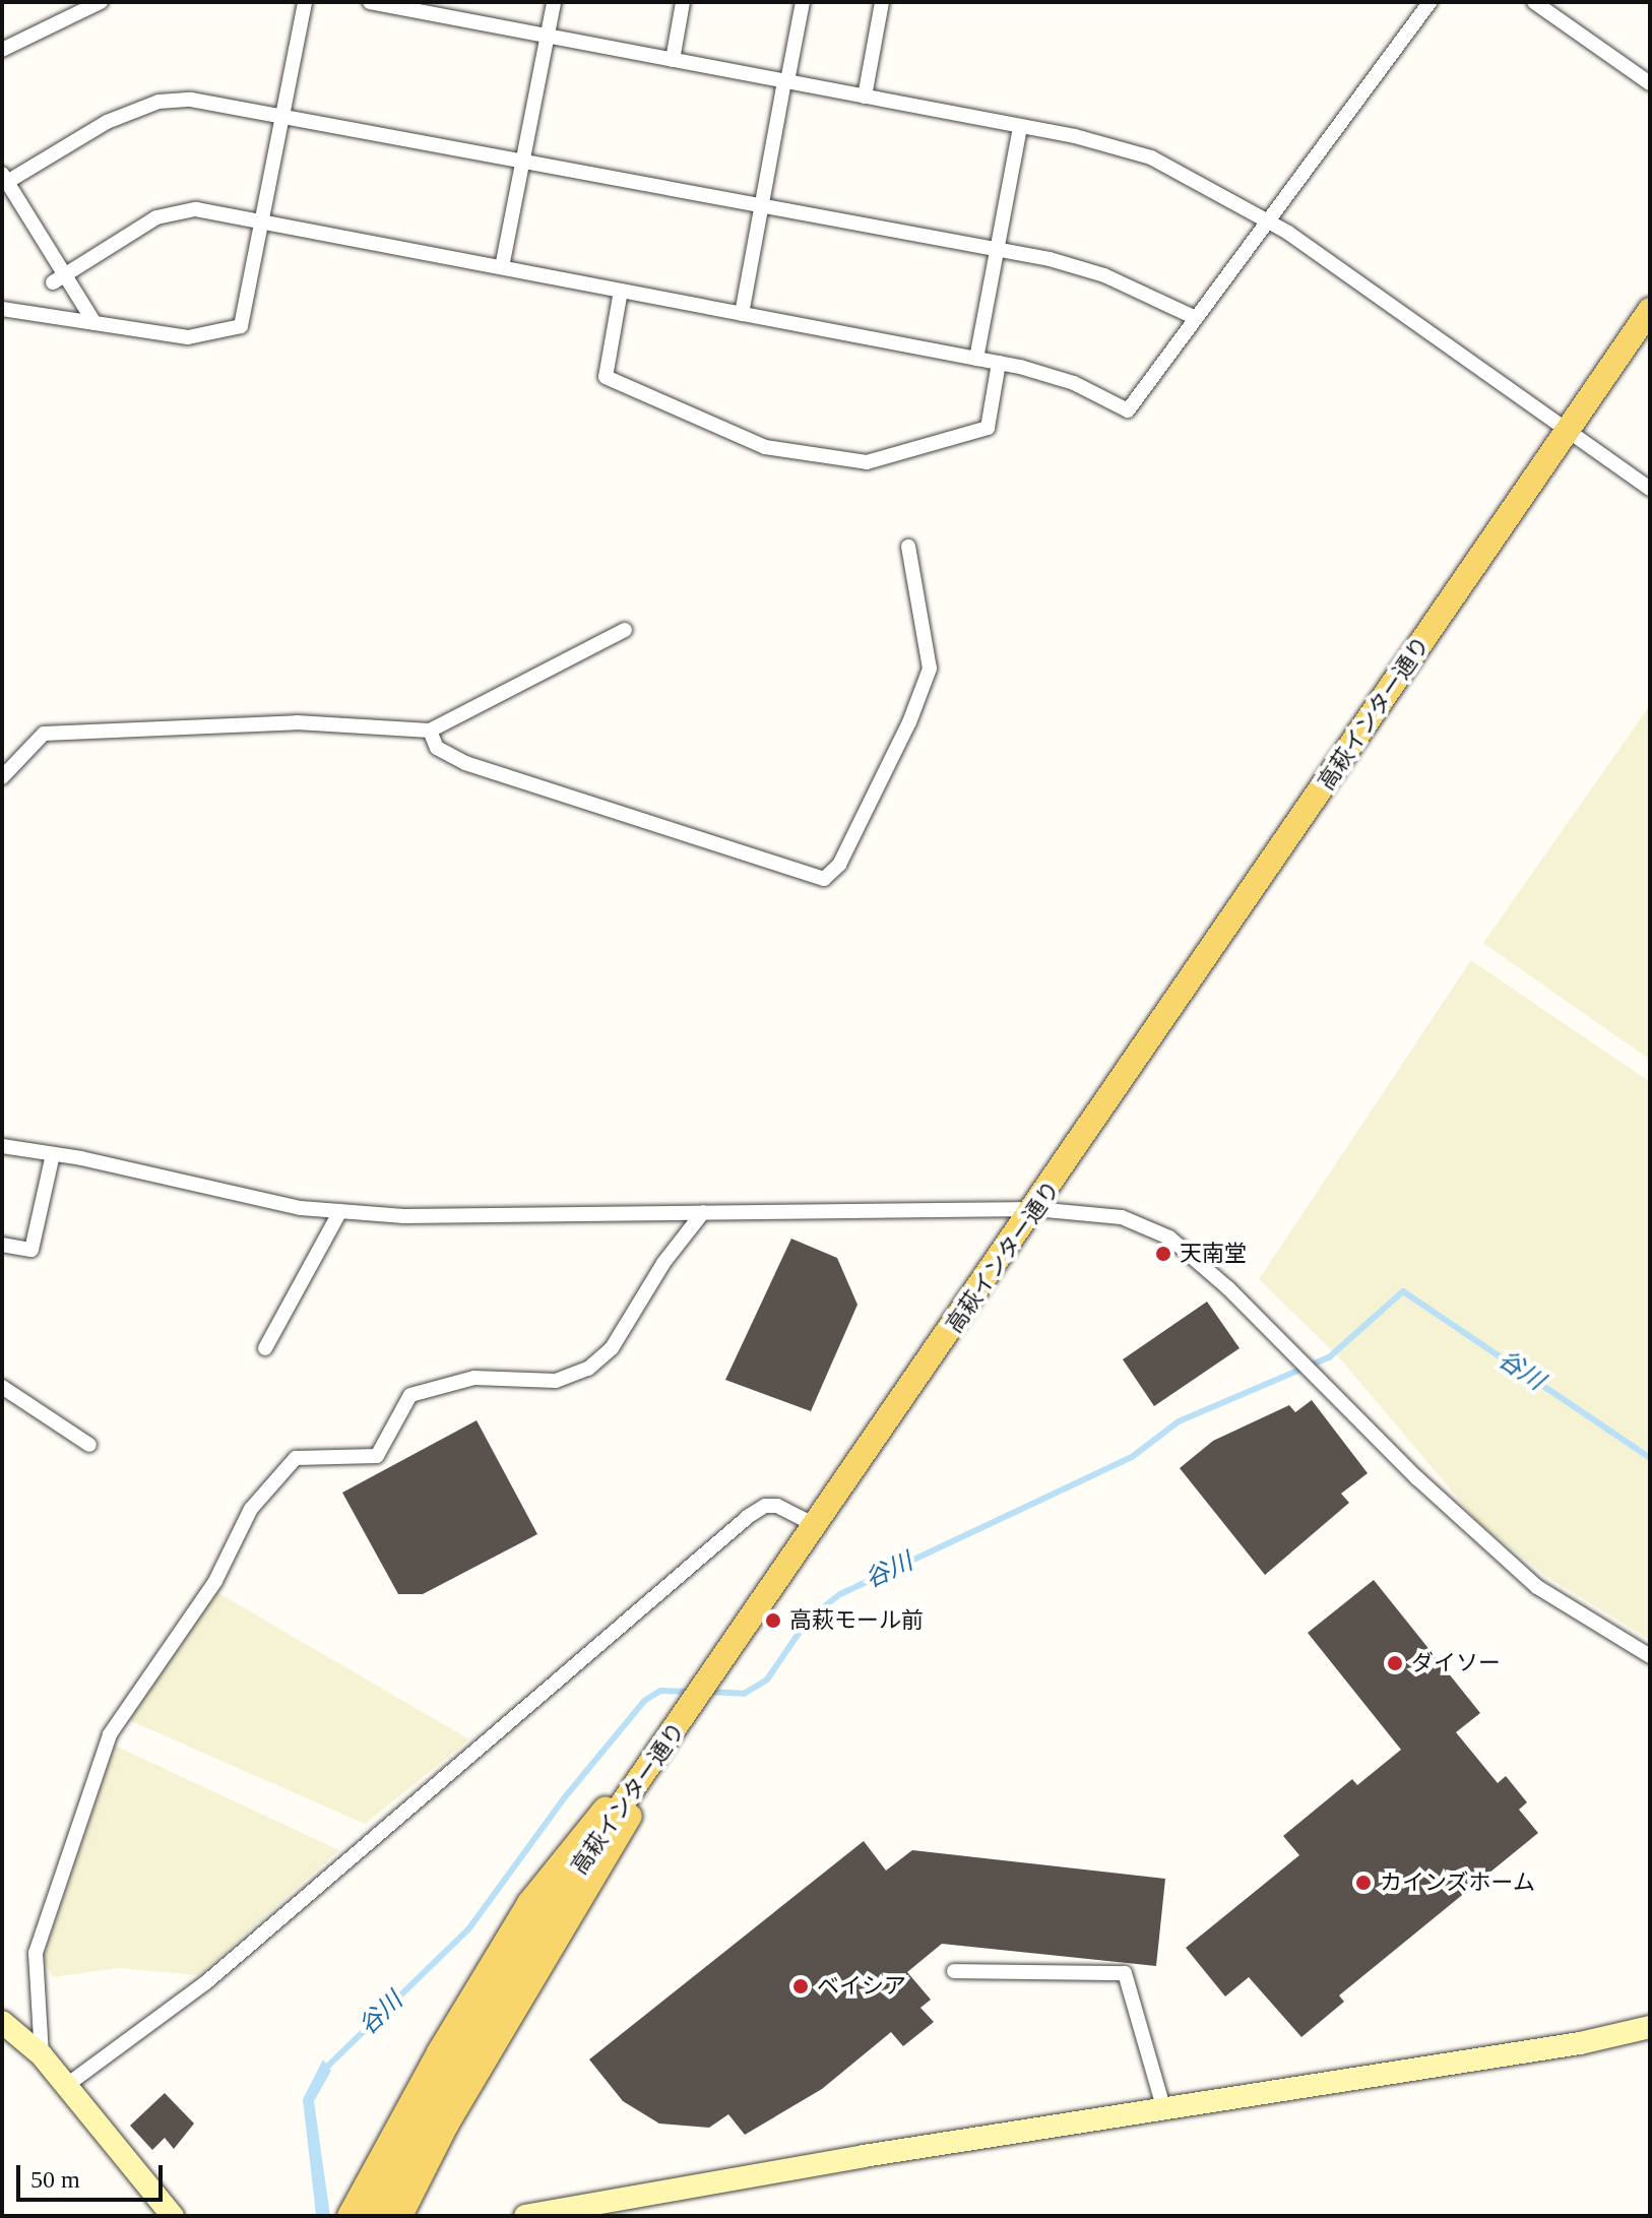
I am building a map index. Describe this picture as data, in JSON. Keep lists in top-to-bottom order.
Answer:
{
  "streets": {
    "main road": ["高萩インター通り"]
  },
  "water": ["谷川"],
  "places": [
    "天南堂",
    "高萩モール前",
    "ダイソー",
    "カインズホーム",
    "ベイシア"
  ],
  "scale_bar": "50 m"
}
